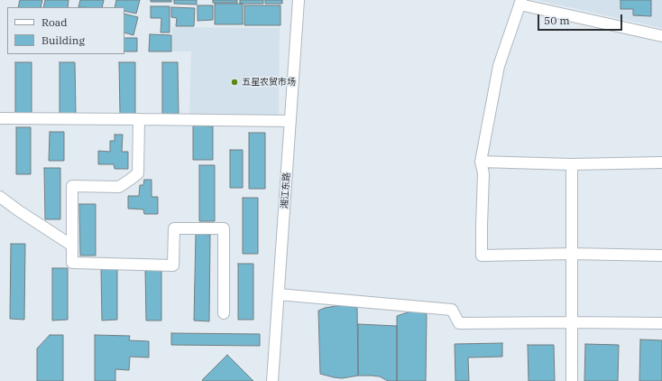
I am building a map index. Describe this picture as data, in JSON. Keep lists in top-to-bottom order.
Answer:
{
  "streets": {
    "street": ["湘江东路"]
  },
  "places": ["五星农贸市场"],
  "legend": ["Road", "Building"],
  "scale_bar": "50 m"
}
